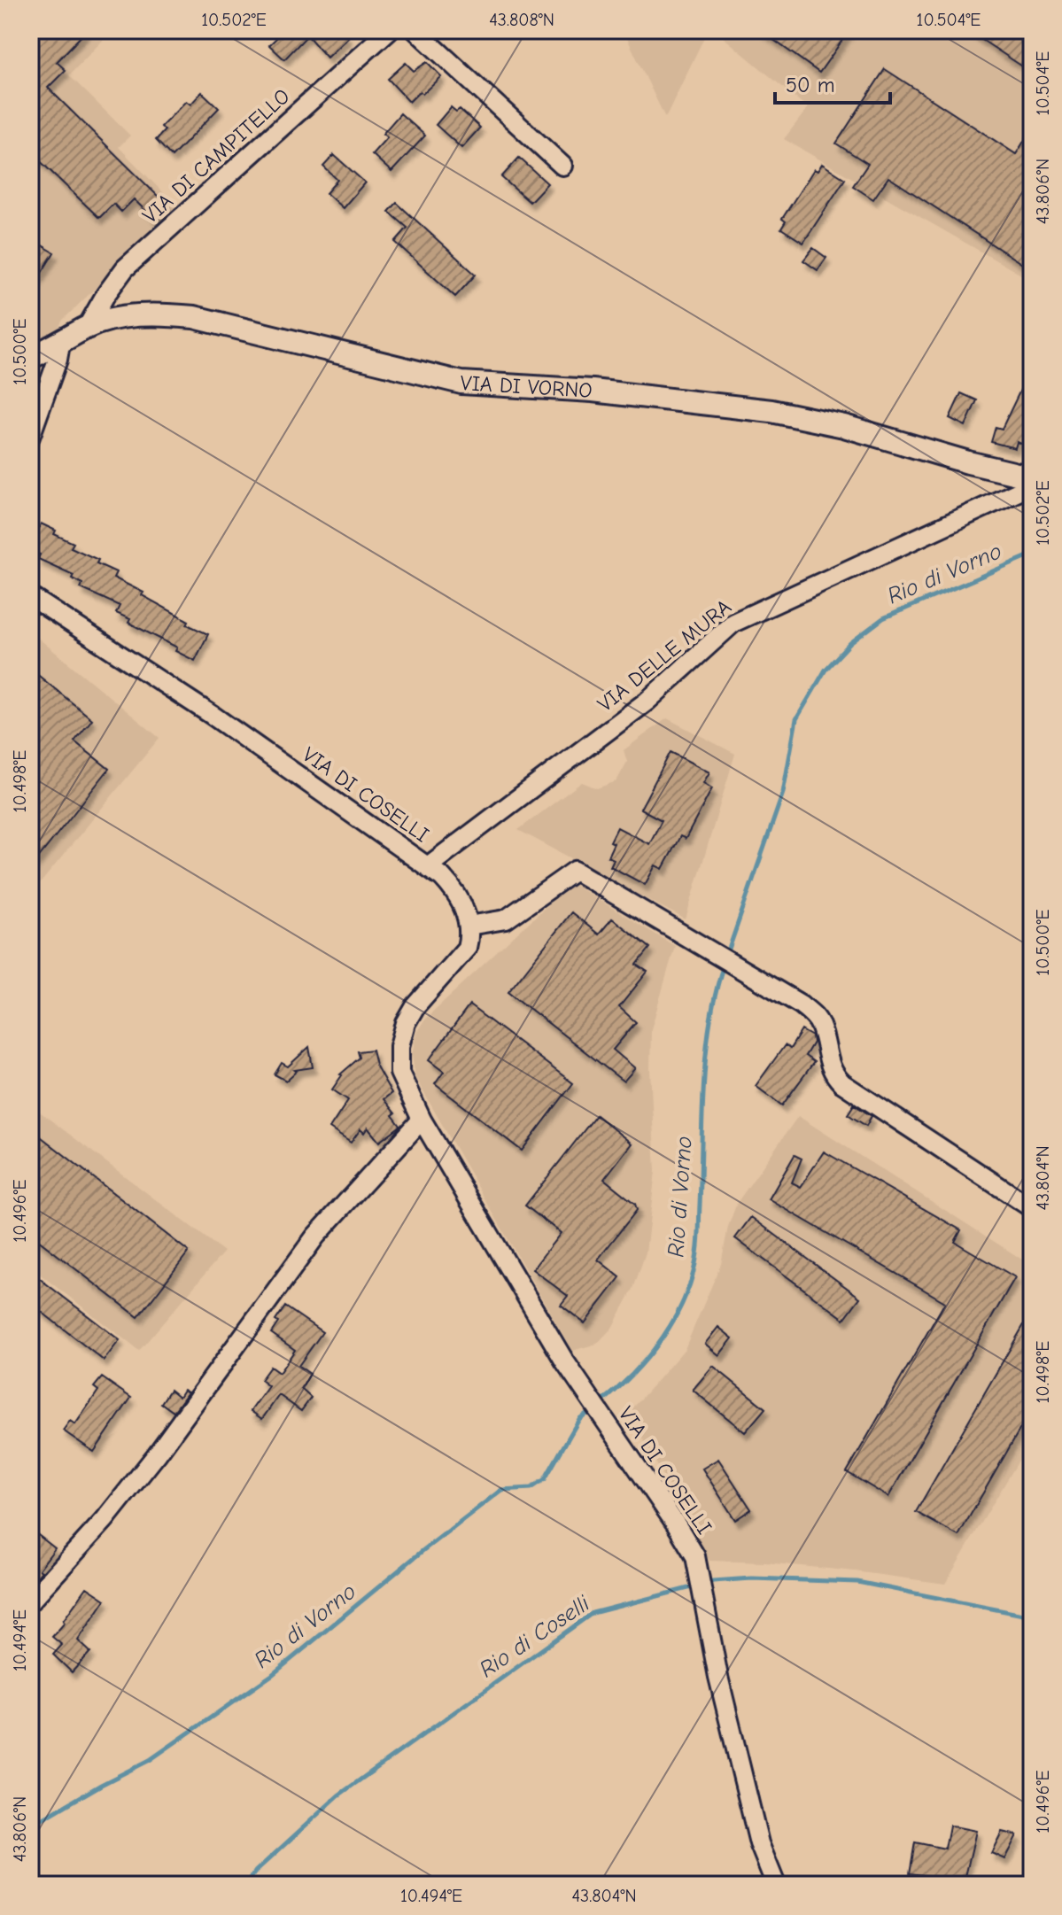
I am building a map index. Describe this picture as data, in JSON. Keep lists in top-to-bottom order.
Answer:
{
  "streets": {
    "street": [
      "VIA DI CAMPITELLO",
      "VIA DI VORNO",
      "VIA DELLE MURA",
      "VIA DI COSELLI"
    ]
  },
  "crossings": [
    ["VIA DI CAMPITELLO", "VIA DI VORNO"],
    ["VIA DELLE MURA", "VIA DI COSELLI"]
  ],
  "water": ["Rio di Vorno", "Rio di Coselli"],
  "scale_bar": "50 m",
  "coordinates": [
    "10.502°E",
    "43.808°N",
    "10.504°E",
    "43.806°N",
    "10.500°E",
    "10.498°E",
    "43.804°N",
    "10.496°E",
    "10.494°E"
  ]
}
